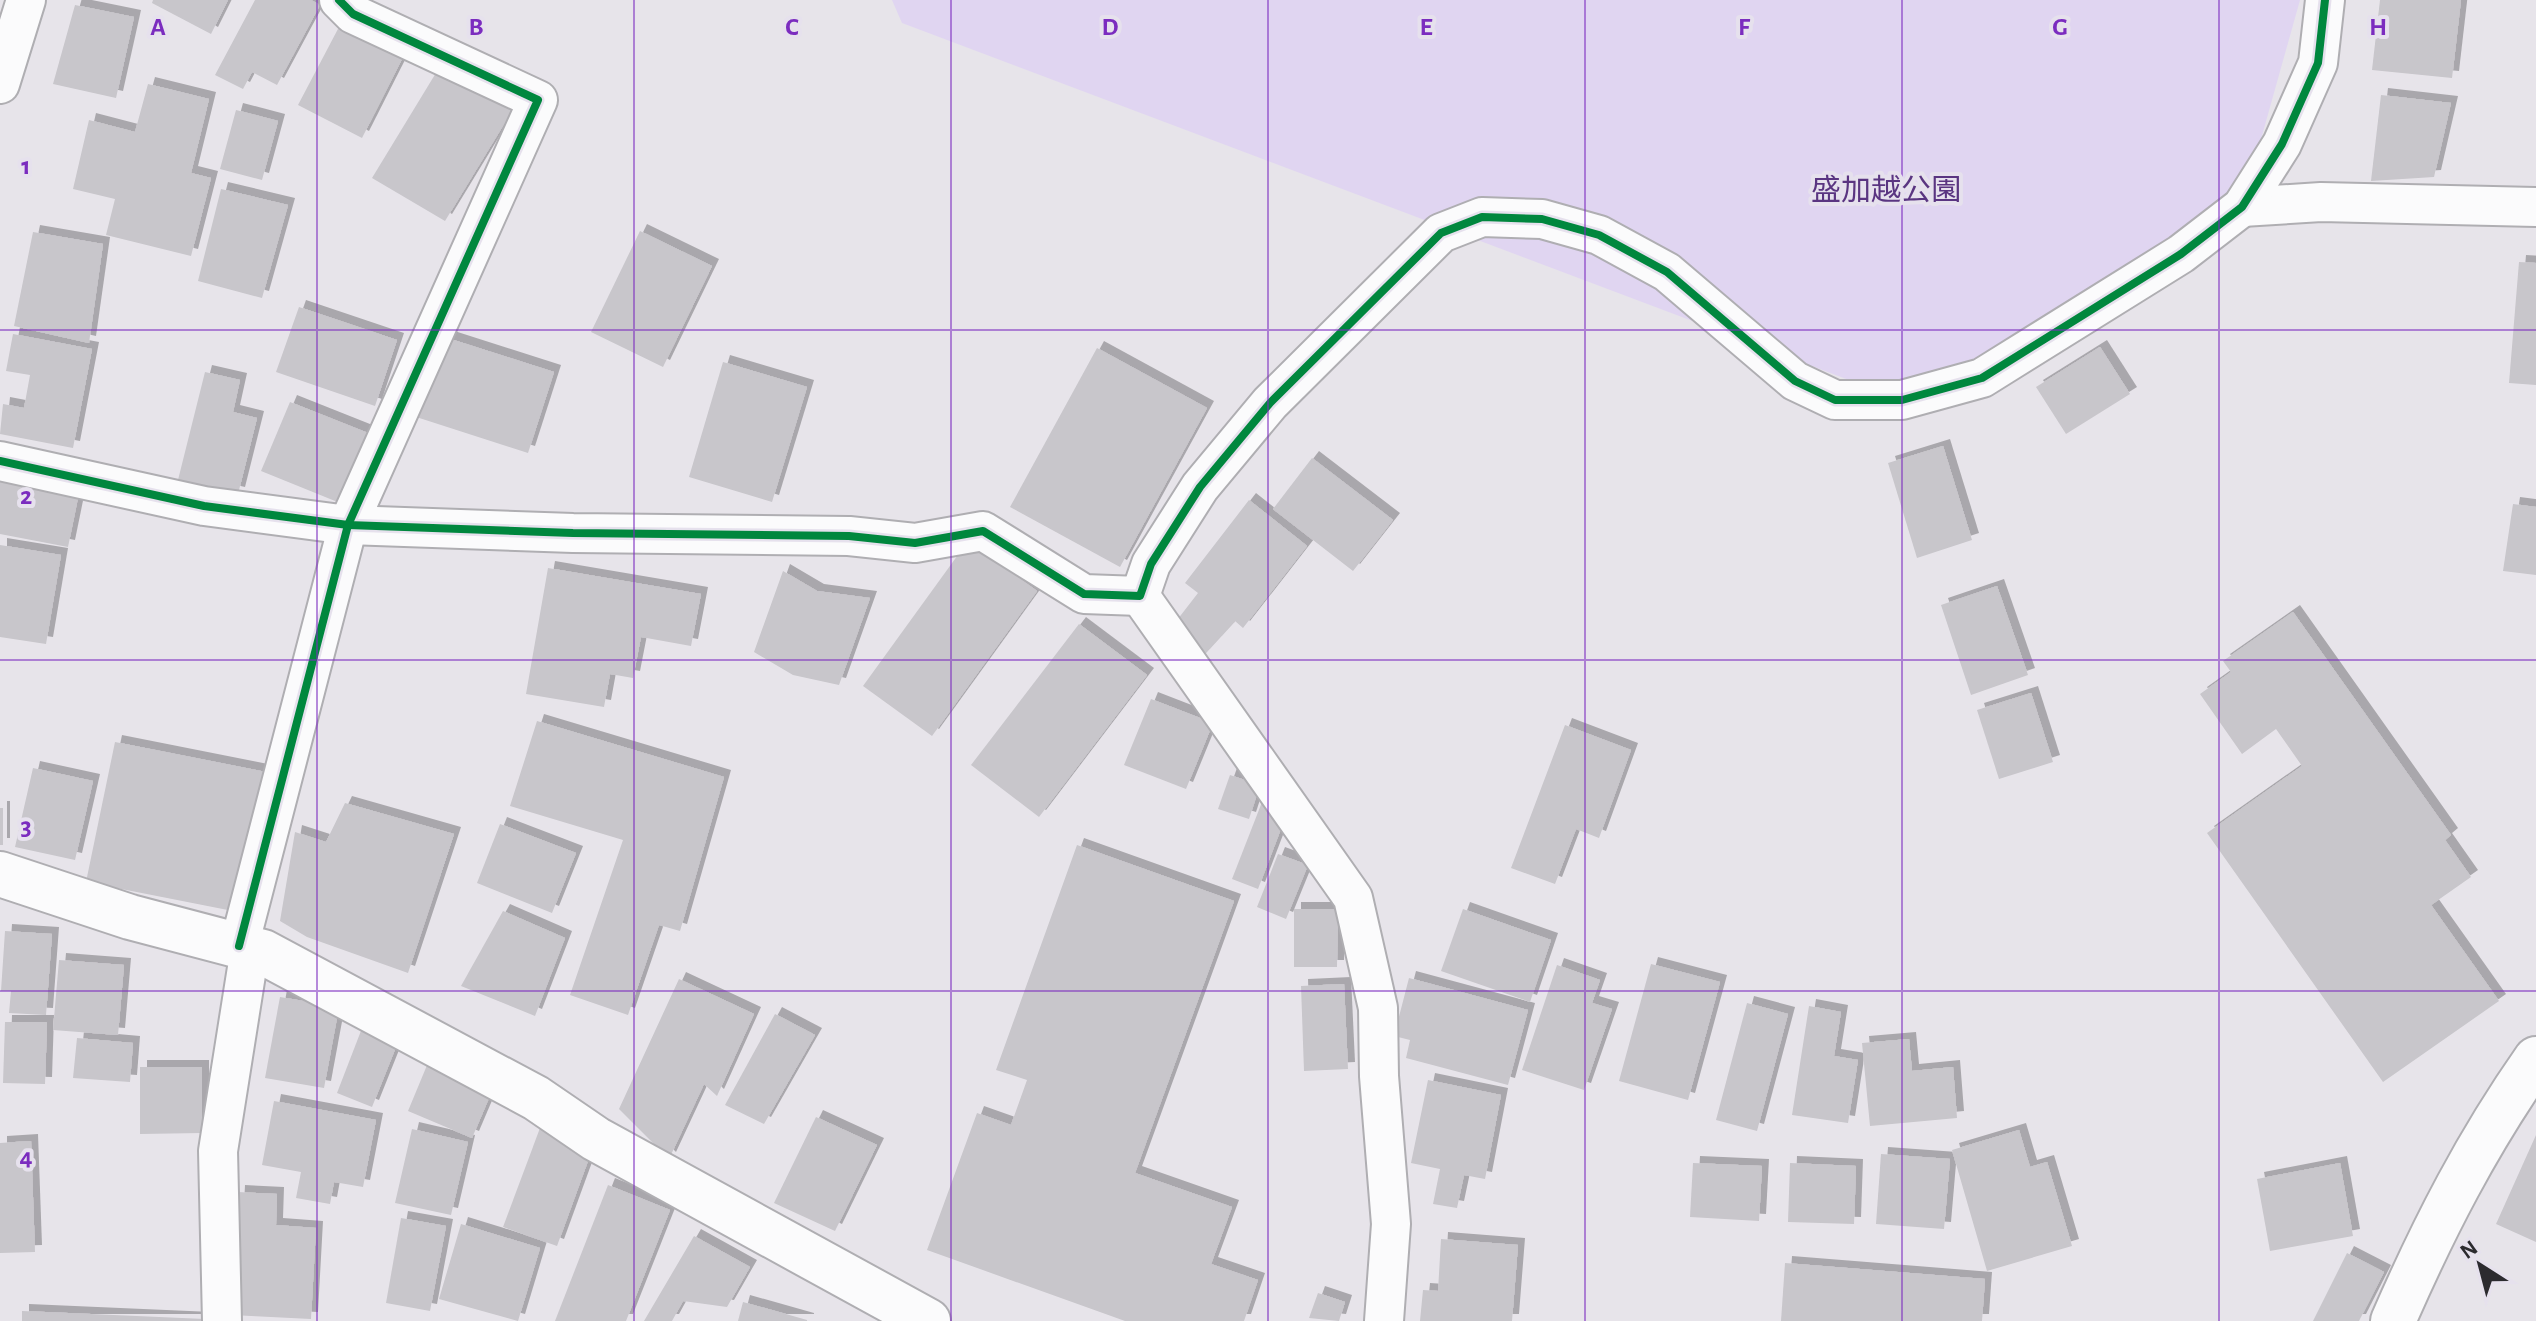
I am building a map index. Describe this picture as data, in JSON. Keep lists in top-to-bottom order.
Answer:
{
  "parks": ["盛加越公園"],
  "north": "top left",
  "grid": {
    "columns": [
      "A",
      "B",
      "C",
      "D",
      "E",
      "F",
      "G",
      "H"
    ],
    "rows": [
      "1",
      "2",
      "3",
      "4"
    ]
  }
}
